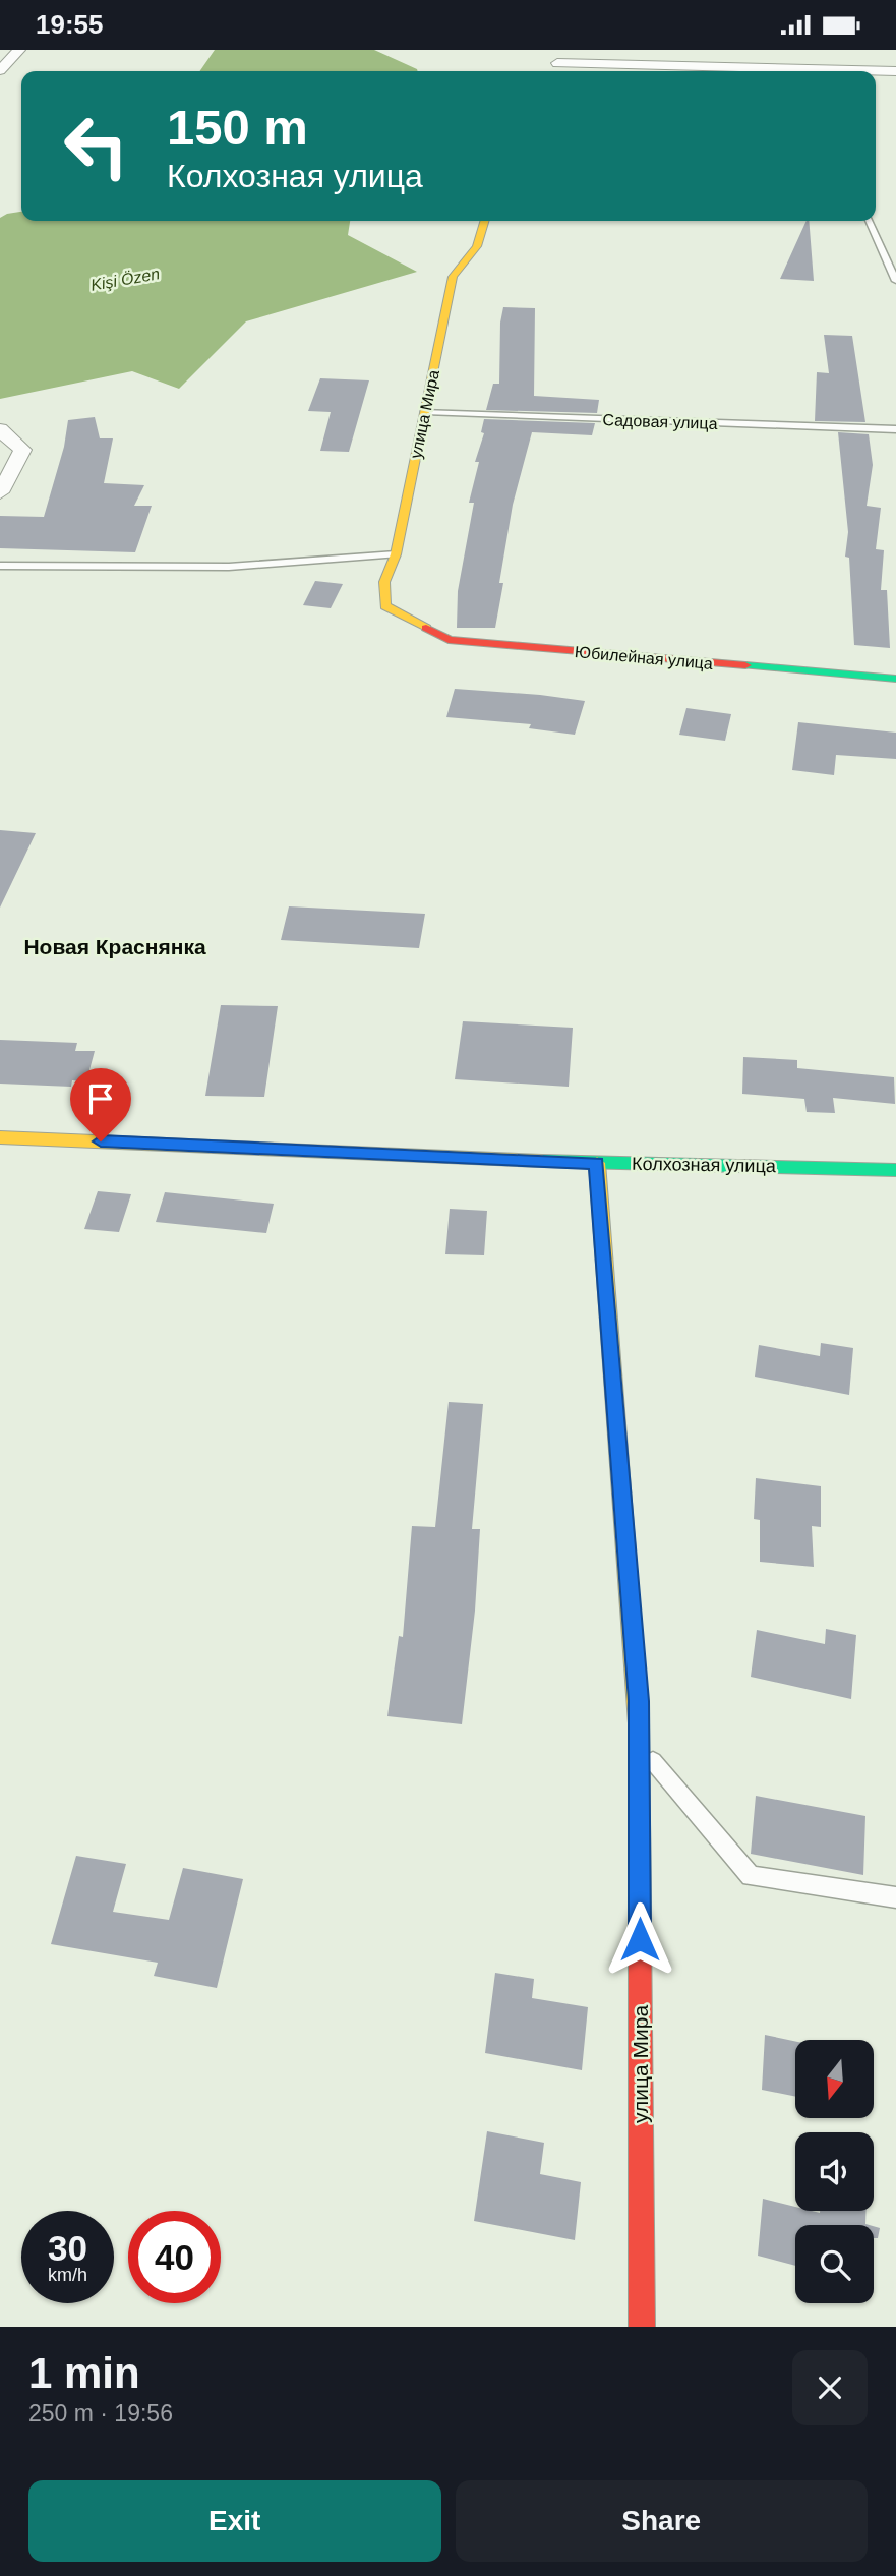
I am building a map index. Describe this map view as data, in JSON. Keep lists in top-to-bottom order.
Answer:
{
  "streets": {
    "street": ["улица Мира", "Юбилейная улица", "Колхозная улица"],
    "lane": ["Садовая улица"]
  },
  "crossings": [
    ["улица Мира", "Садовая улица"],
    ["улица Мира", "Юбилейная улица"],
    ["улица Мира", "Колхозная улица"]
  ],
  "districts": ["Новая Краснянка"],
  "water": ["Kişi Özen"],
  "north": "bottom",
  "page": {
    "status": "19:55",
    "turn": ["150 m", "Колхозная улица"],
    "speed": "30 km/h",
    "limit": "40",
    "heading": ["1 min", "250 m · 19:56"],
    "buttons": ["Exit", "Share"]
  }
}
